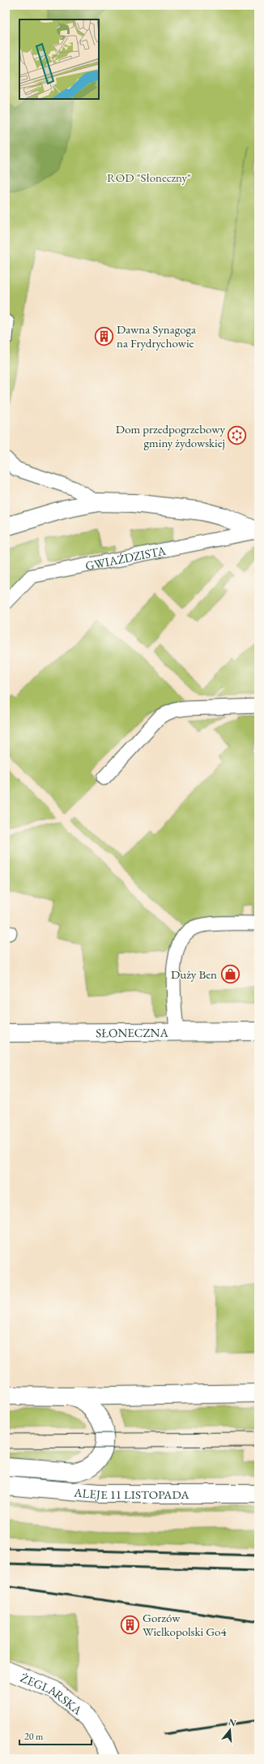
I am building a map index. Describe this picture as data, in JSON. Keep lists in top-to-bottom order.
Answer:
{
  "streets": {
    "main road": [
      "GWIAŹDZISTA",
      "SŁONECZNA",
      "ALEJE 11 LISTOPADA",
      "ŻEGLARSKA"
    ]
  },
  "parks": ["ROD \"Słoneczny\""],
  "places": {
    "building": ["Dawna Synagoga na Frydrychowie", "Gorzów Wielkopolski Go4"],
    "synagogue": ["Dom przedpogrzebowy gminy żydowskiej"],
    "shop": ["Duży Ben"]
  },
  "scale_bar": "20 m",
  "north": "top"
}
